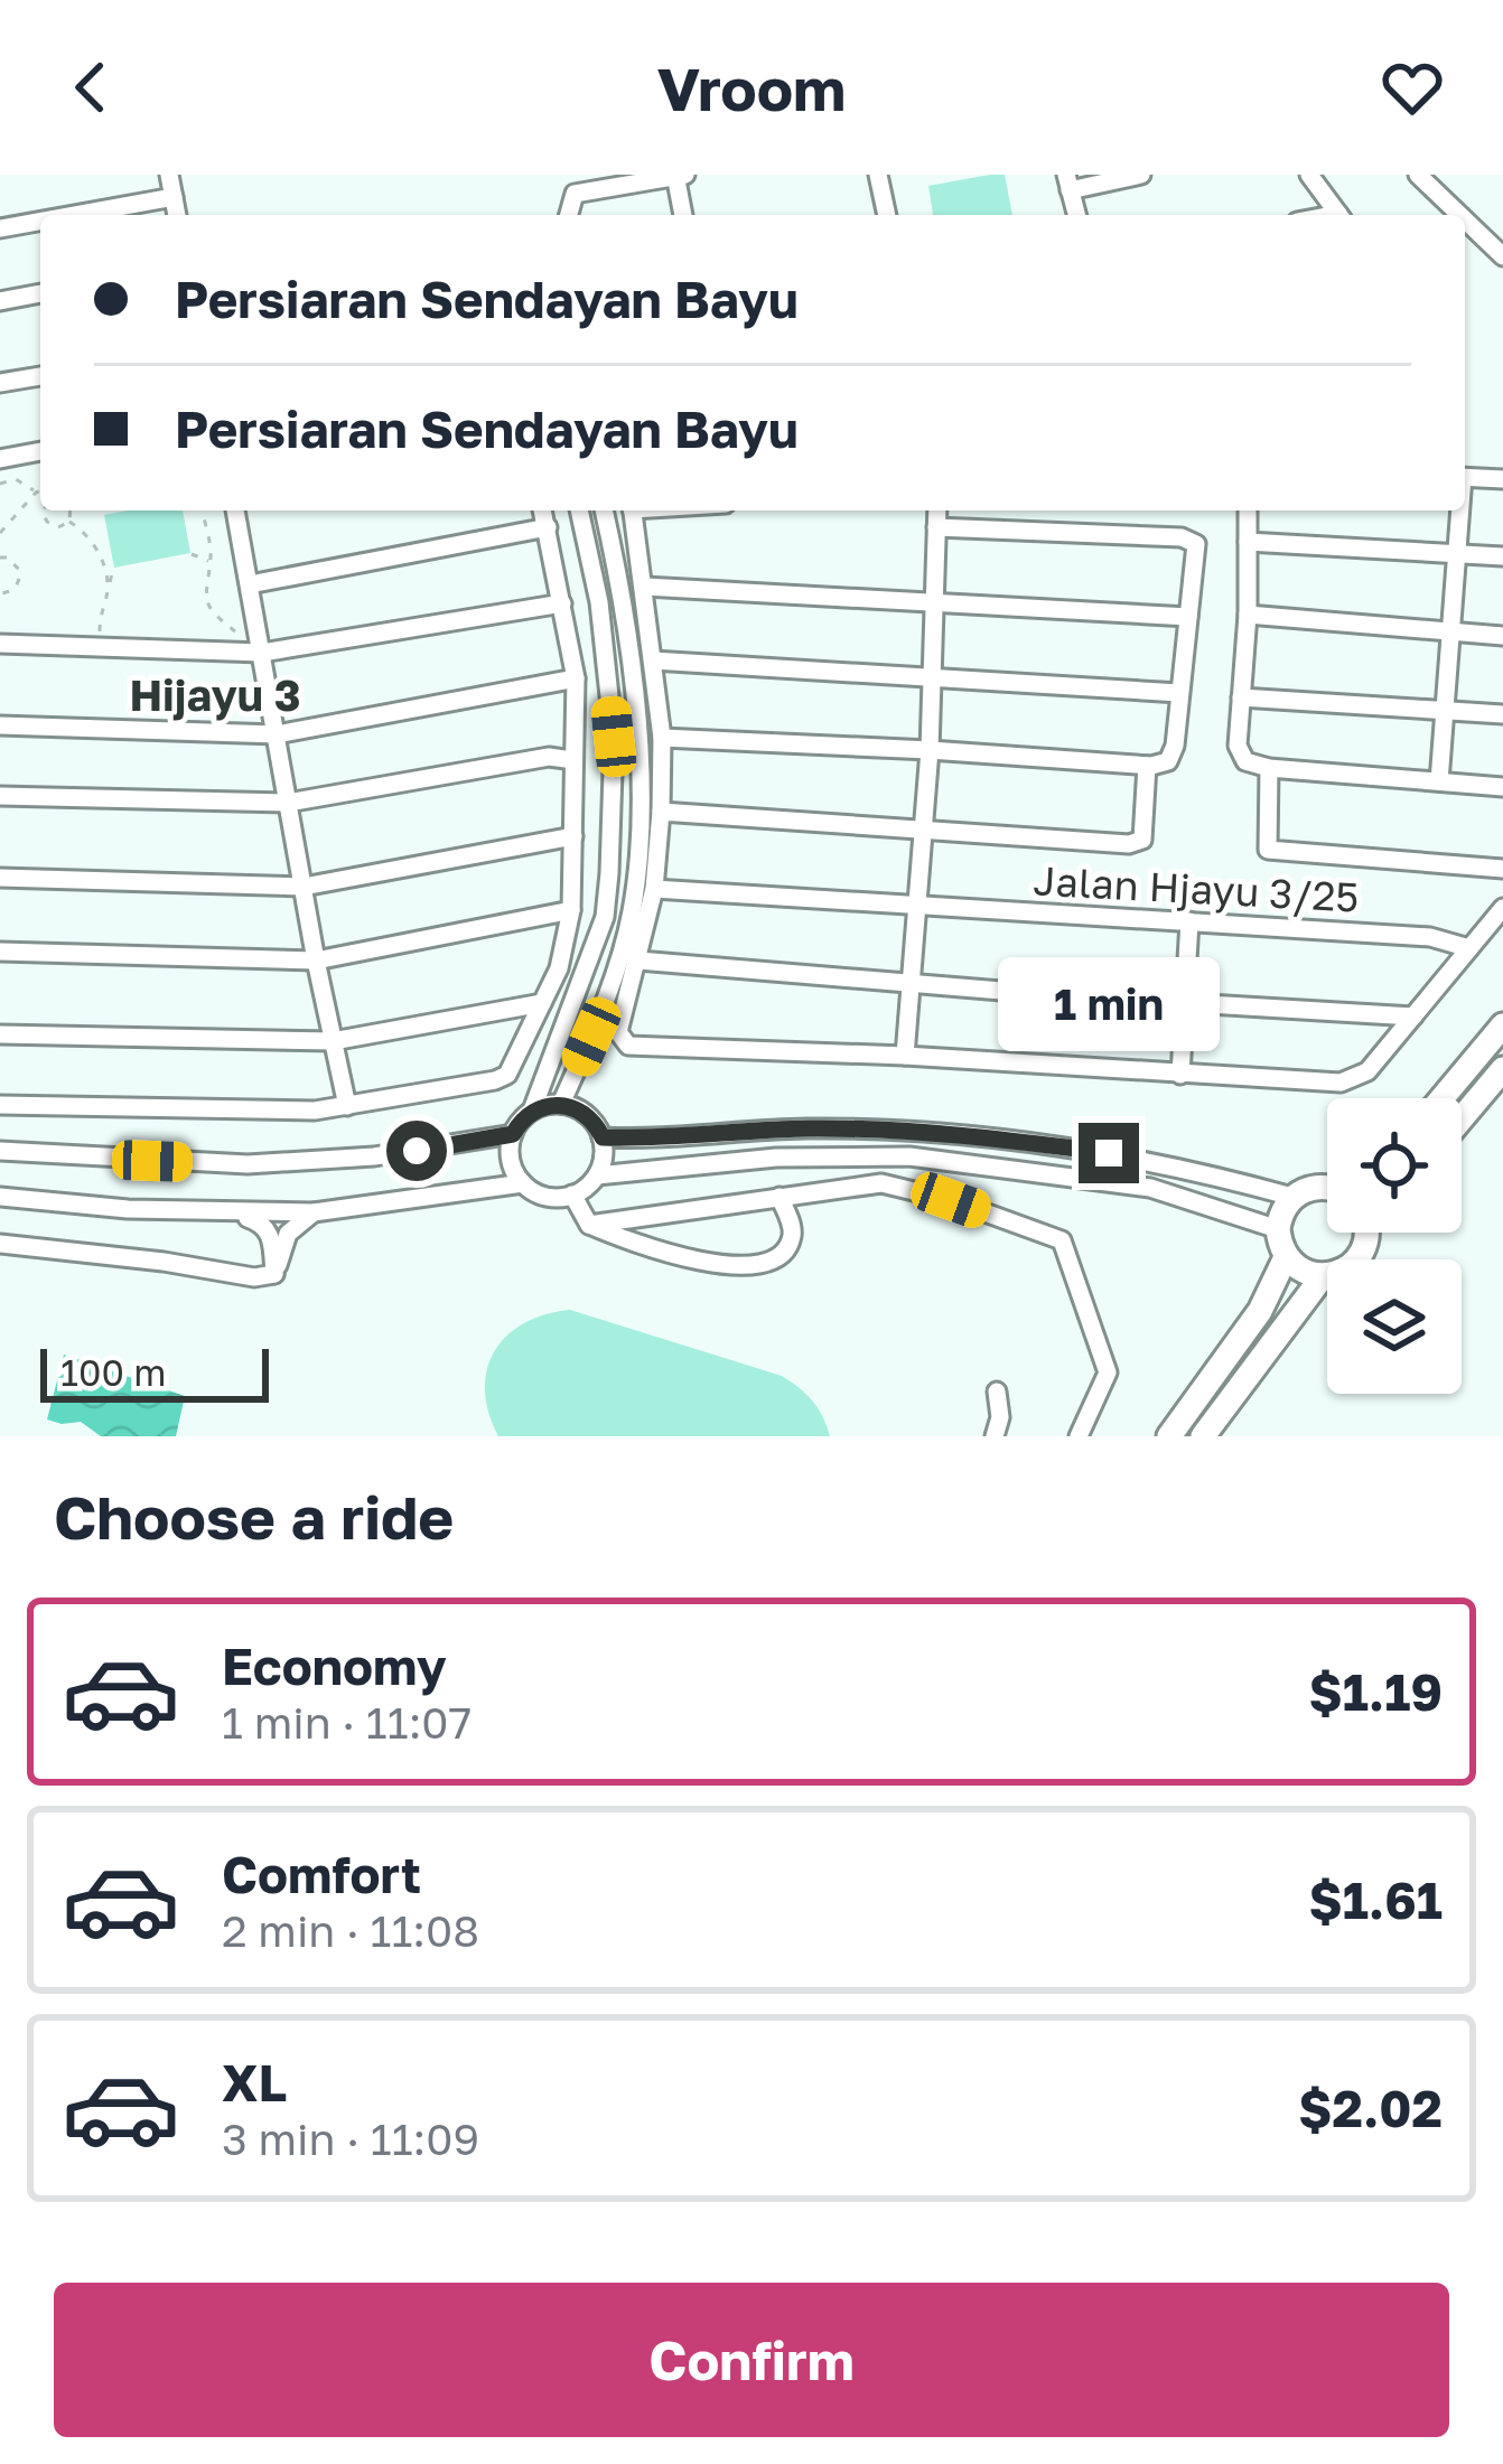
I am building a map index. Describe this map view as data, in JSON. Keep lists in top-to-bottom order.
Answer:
{
  "streets": {
    "street": ["Jalan Hjayu 3/25"]
  },
  "districts": ["Hijayu 3"],
  "scale_bar": "100 m",
  "page": {
    "header": "Vroom",
    "banner": ["Persiaran Sendayan Bayu", "Persiaran Sendayan Bayu"],
    "bubble": "1 min",
    "scale": "100 m",
    "heading": "Choose a ride",
    "list": [
      {
        "name": "Economy",
        "note": "1 min · 11:07",
        "value": "$1.19"
      },
      {
        "name": "Comfort",
        "note": "2 min · 11:08",
        "value": "$1.61"
      },
      {
        "name": "XL",
        "note": "3 min · 11:09",
        "value": "$2.02"
      }
    ],
    "buttons": "Confirm"
  }
}
